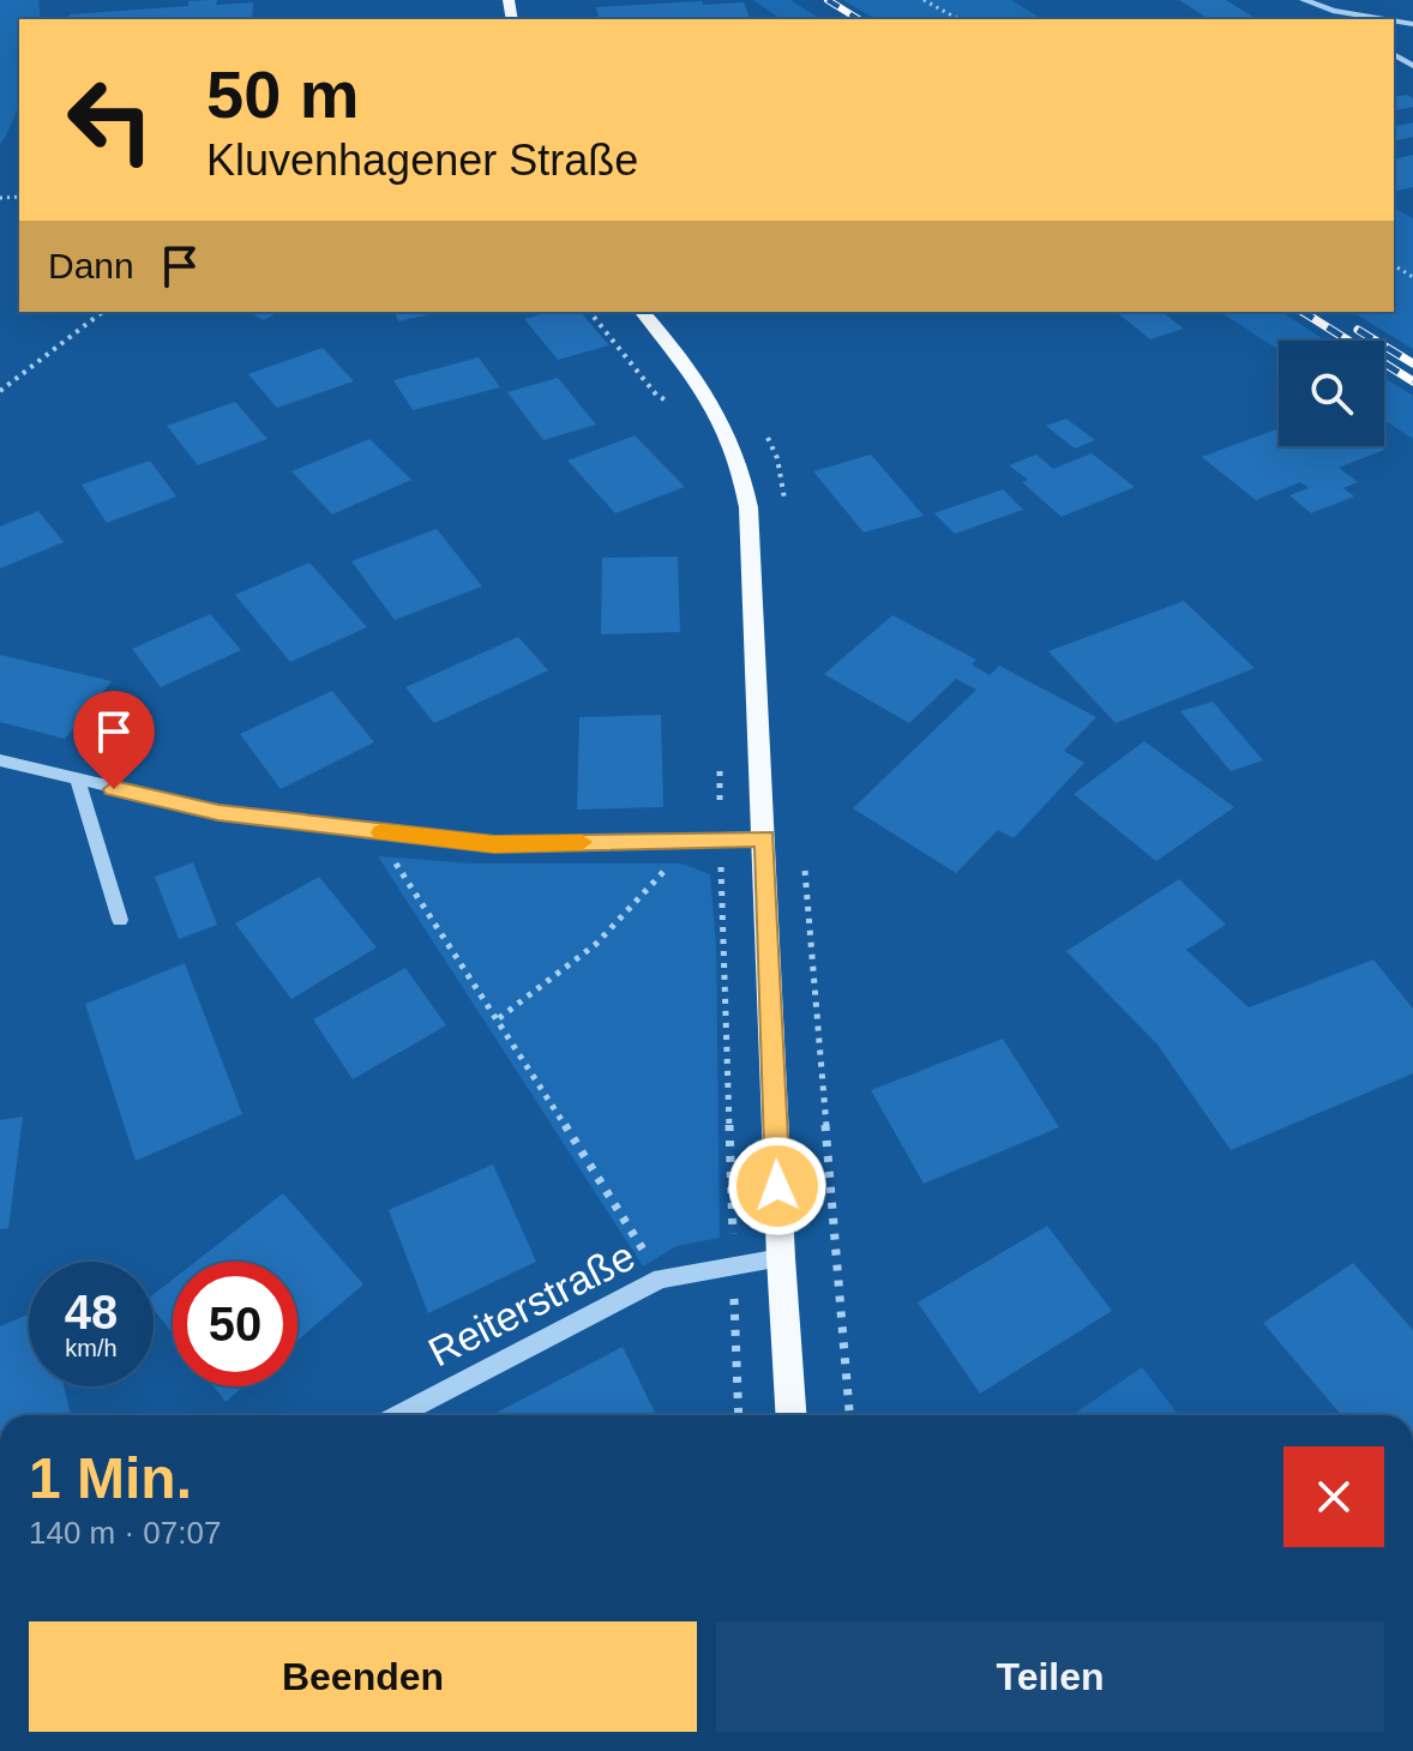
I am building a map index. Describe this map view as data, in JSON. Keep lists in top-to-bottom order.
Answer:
{
  "streets": {
    "street": ["Reiterstraße"]
  },
  "page": {
    "turn": ["50 m", "Kluvenhagener Straße"],
    "then": "Dann",
    "speed": "48 km/h",
    "limit": "50",
    "heading": ["1 Min.", "140 m · 07:07"],
    "buttons": ["Beenden", "Teilen"]
  }
}
